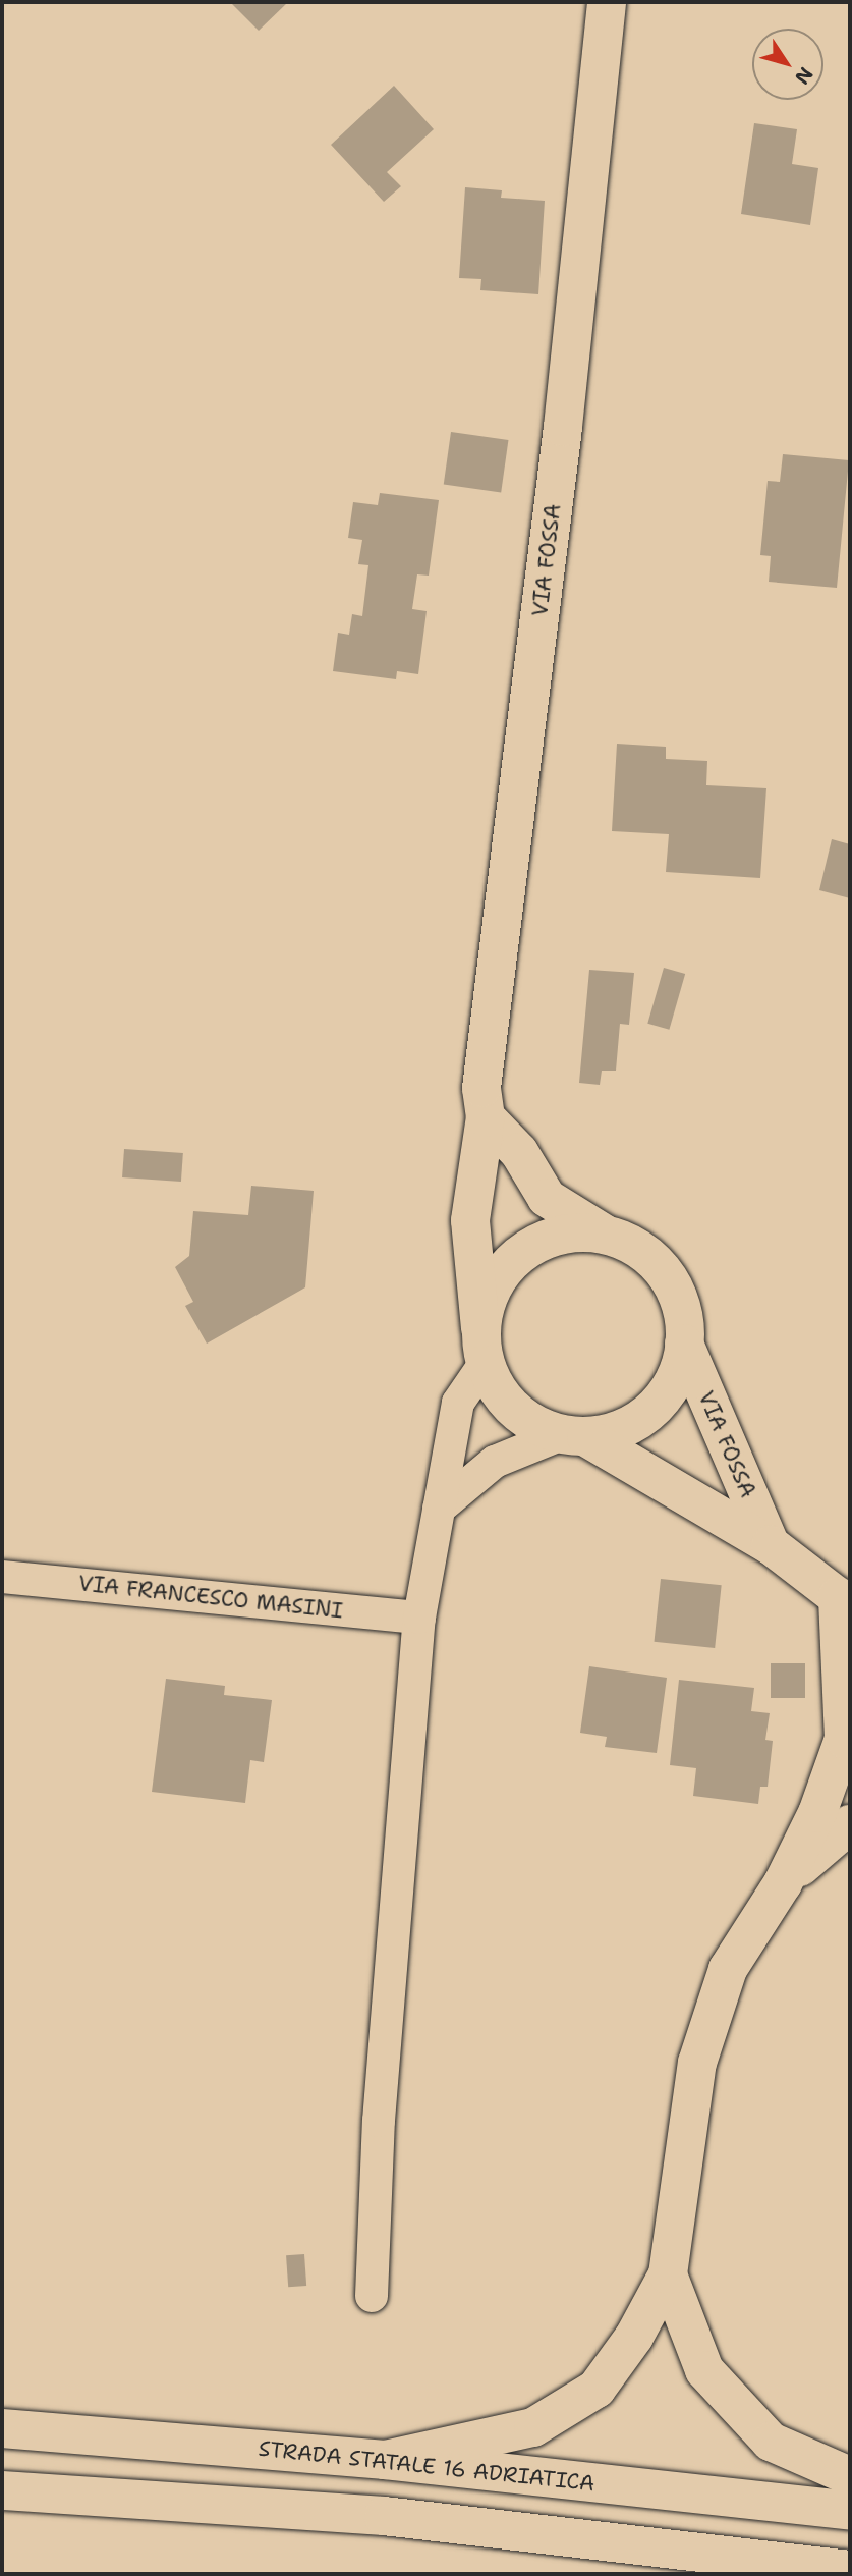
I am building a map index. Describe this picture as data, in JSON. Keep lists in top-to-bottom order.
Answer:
{
  "streets": {
    "main road": ["VIA FOSSA", "STRADA STATALE 16 ADRIATICA"],
    "street": ["VIA FRANCESCO MASINI"]
  },
  "north": "bottom right"
}
